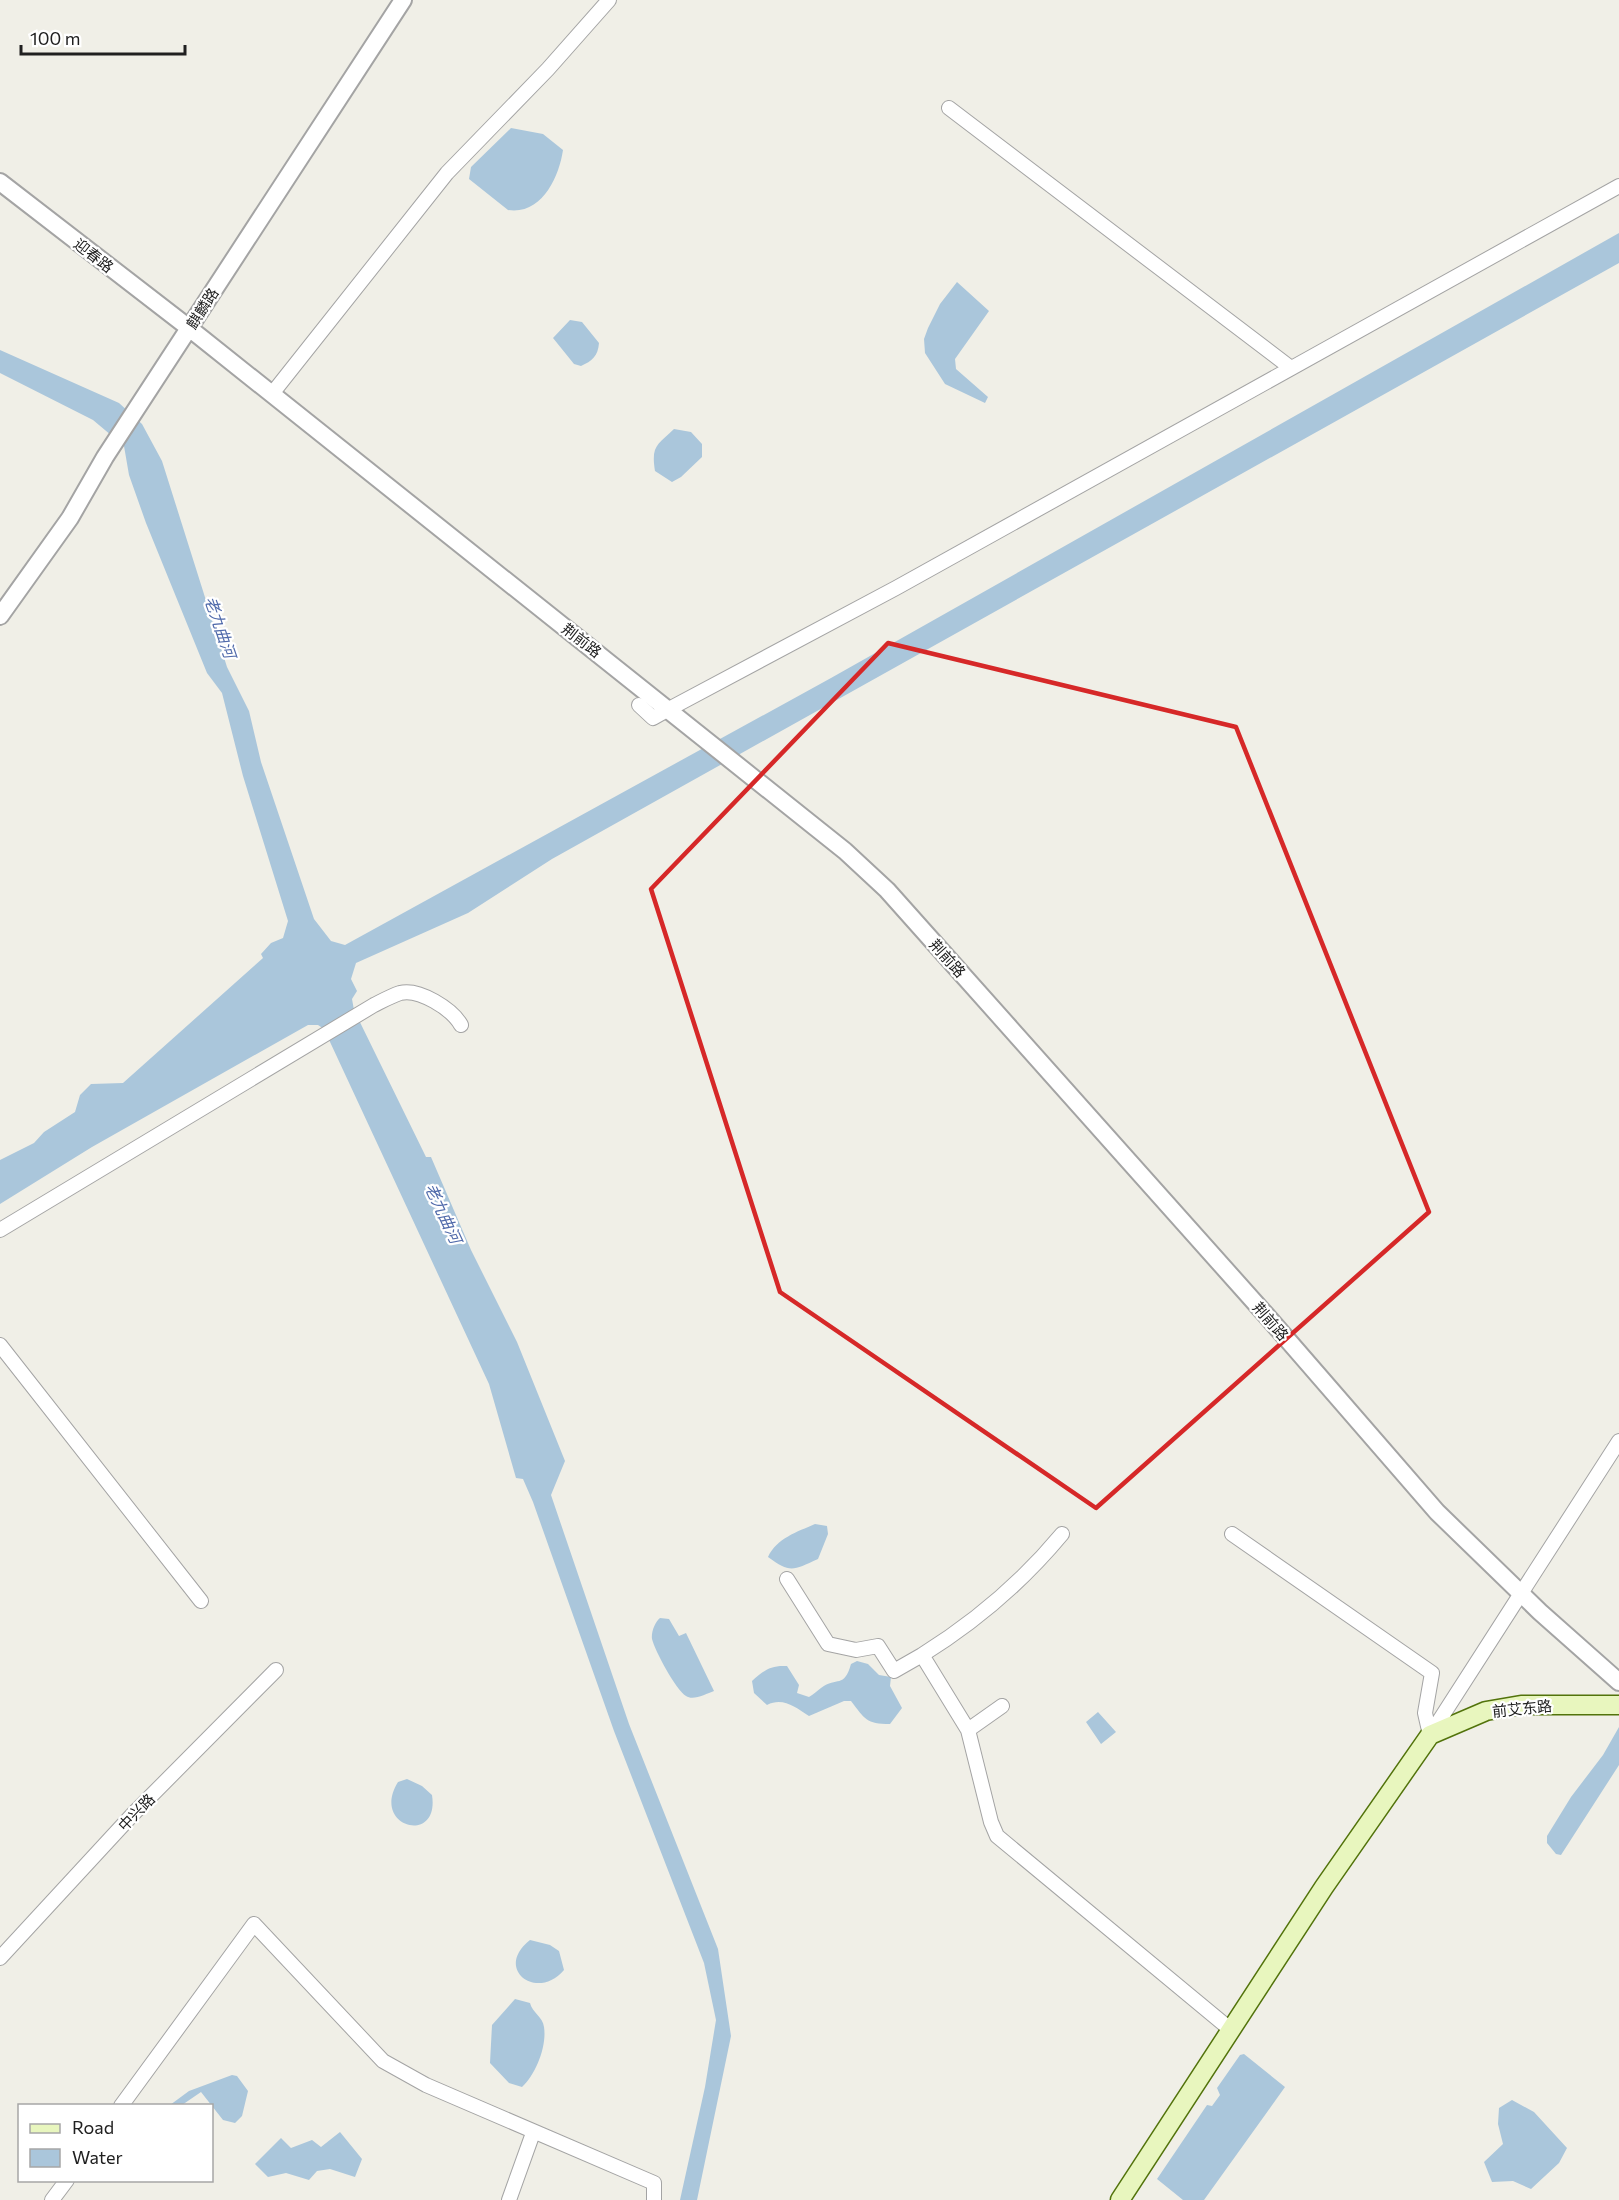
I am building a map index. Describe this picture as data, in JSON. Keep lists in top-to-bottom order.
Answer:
{
  "streets": {
    "main road": ["前艾东路"],
    "street": [
      "迎春路",
      "麒麟路",
      "荆前路",
      "中兴路"
    ]
  },
  "crossings": [
    ["迎春路", "麒麟路"],
    ["迎春路", "荆前路"],
    ["麒麟路", "荆前路"]
  ],
  "water": ["老九曲河"],
  "legend": ["Road", "Water"],
  "scale_bar": "100 m"
}
